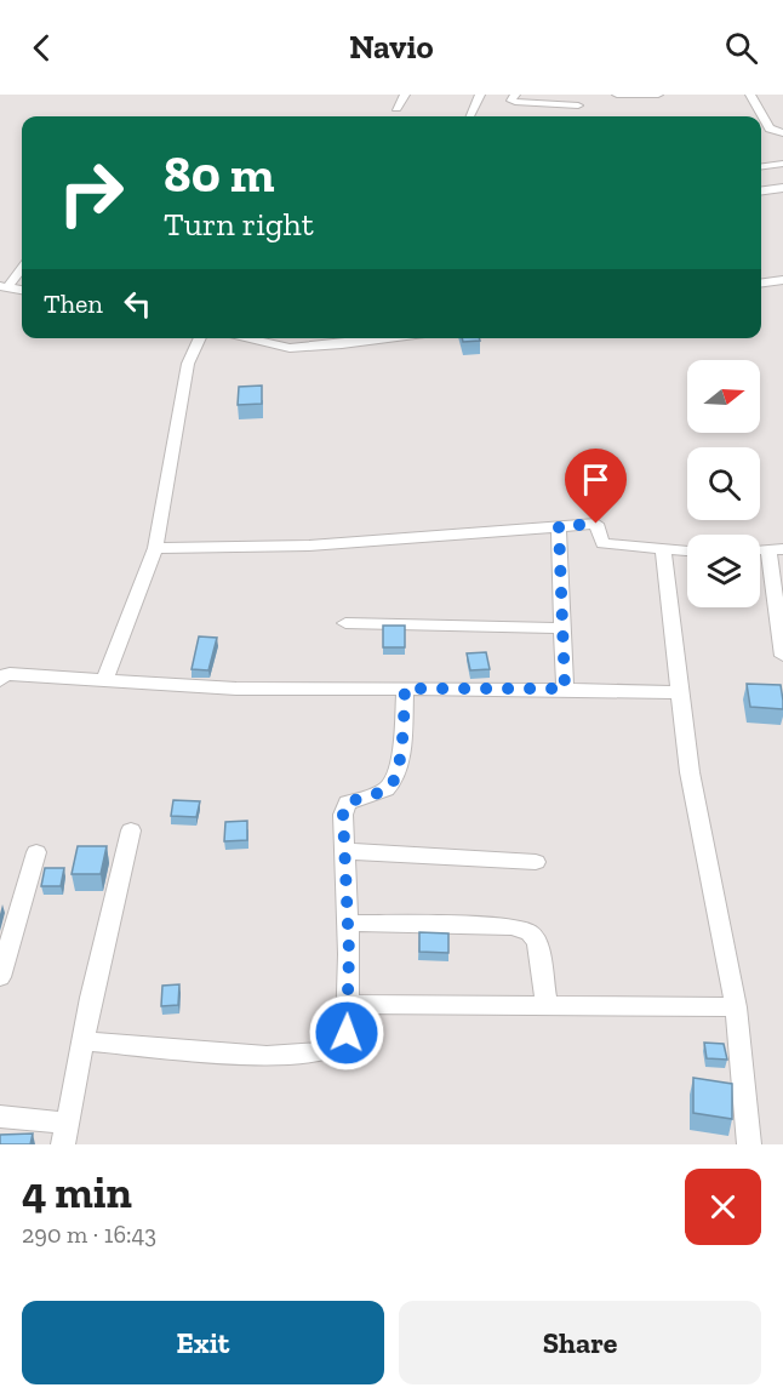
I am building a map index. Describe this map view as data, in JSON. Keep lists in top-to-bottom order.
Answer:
{
  "north": "right",
  "page": {
    "header": "Navio",
    "turn": ["80 m", "Turn right"],
    "then": "Then",
    "heading": ["4 min", "290 m · 16:43"],
    "buttons": ["Exit", "Share"]
  }
}
